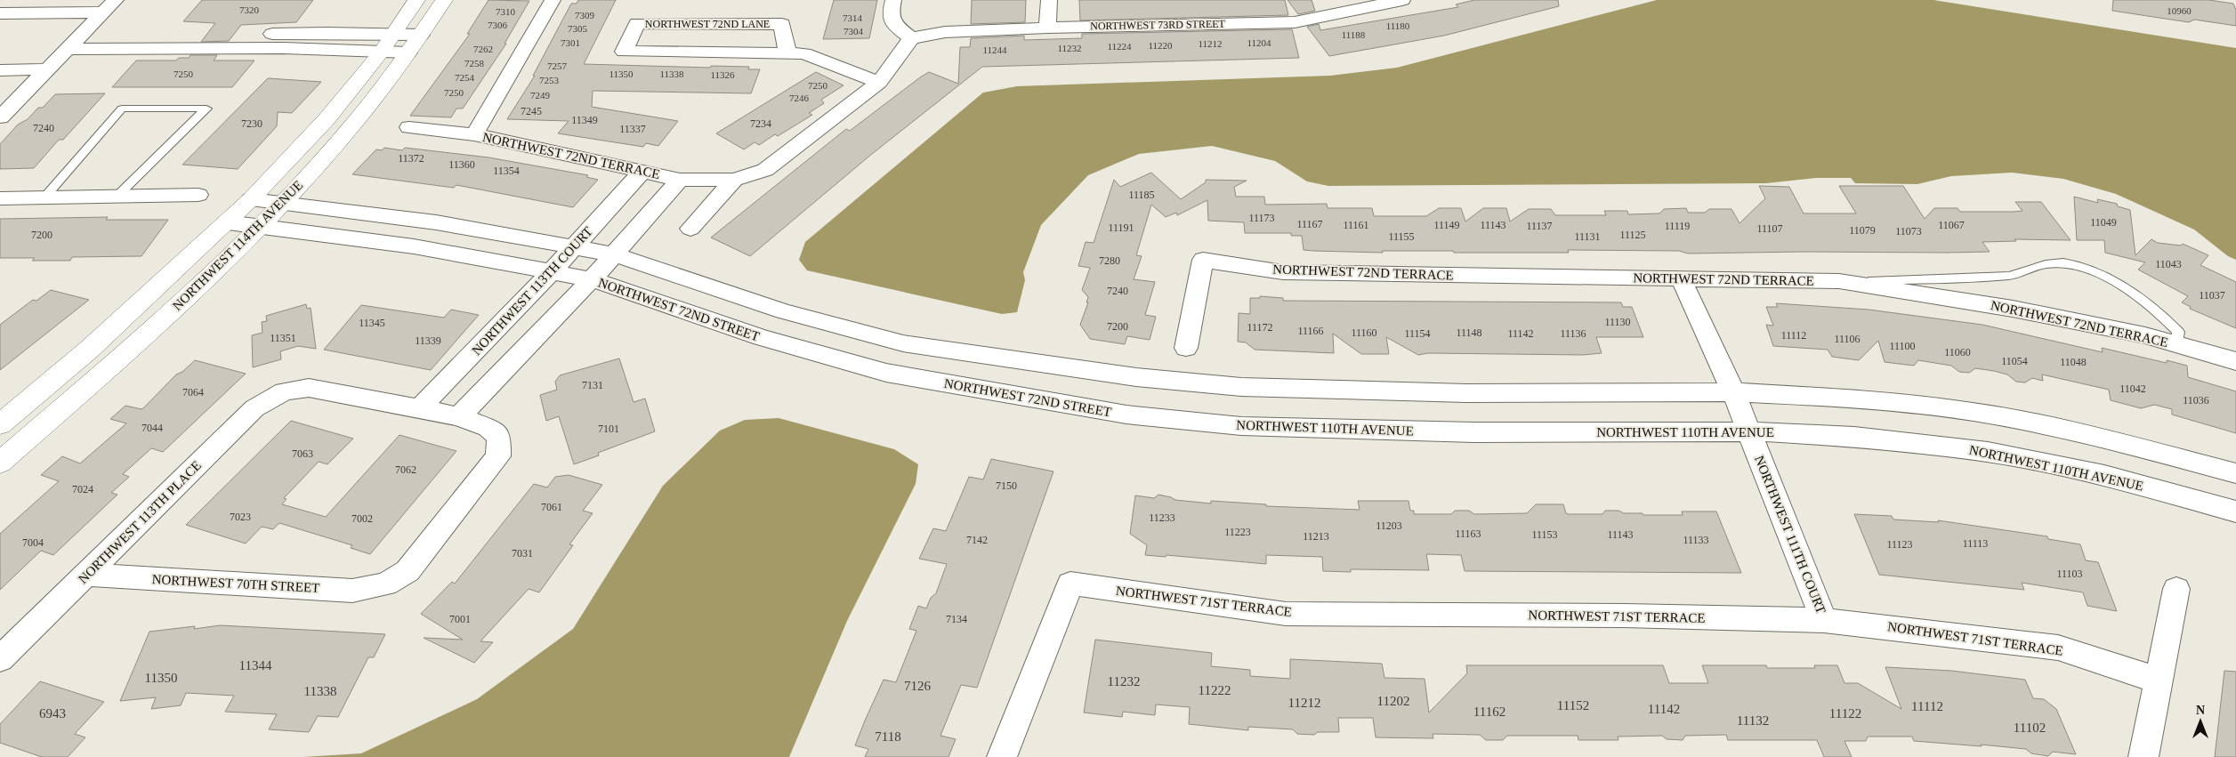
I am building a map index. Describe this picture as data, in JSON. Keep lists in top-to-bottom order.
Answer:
{
  "streets": {
    "street": [
      "NORTHWEST 72ND LANE",
      "NORTHWEST 73RD STREET",
      "NORTHWEST 72ND TERRACE",
      "NORTHWEST 114TH AVENUE",
      "NORTHWEST 113TH COURT",
      "NORTHWEST 72ND STREET",
      "NORTHWEST 110TH AVENUE",
      "NORTHWEST 113TH PLACE",
      "NORTHWEST 111TH COURT",
      "NORTHWEST 70TH STREET",
      "NORTHWEST 71ST TERRACE"
    ]
  },
  "crossings": [
    ["NORTHWEST 72ND TERRACE", "NORTHWEST 113TH COURT"],
    ["NORTHWEST 72ND TERRACE", "NORTHWEST 111TH COURT"],
    ["NORTHWEST 114TH AVENUE", "NORTHWEST 72ND STREET"],
    ["NORTHWEST 113TH COURT", "NORTHWEST 72ND STREET"],
    ["NORTHWEST 113TH COURT", "NORTHWEST 113TH PLACE"],
    ["NORTHWEST 72ND STREET", "NORTHWEST 110TH AVENUE"],
    ["NORTHWEST 110TH AVENUE", "NORTHWEST 111TH COURT"],
    ["NORTHWEST 113TH PLACE", "NORTHWEST 70TH STREET"],
    ["NORTHWEST 111TH COURT", "NORTHWEST 71ST TERRACE"]
  ],
  "house_numbers": [
    "7320",
    "10960",
    "7310",
    "7309",
    "7314",
    "7306",
    "11180",
    "7305",
    "7304",
    "11188",
    "7301",
    "11204",
    "11212",
    "11220",
    "11224",
    "11232",
    "7262",
    "11244",
    "7258",
    "7257",
    "7250",
    "11350",
    "11338",
    "11326",
    "7254",
    "7253",
    "7250",
    "7250",
    "7249",
    "7246",
    "7245",
    "11349",
    "7230",
    "7234",
    "7240",
    "11337",
    "11372",
    "11360",
    "11354",
    "11185",
    "11173",
    "11049",
    "11167",
    "11161",
    "11149",
    "11143",
    "11067",
    "11137",
    "11119",
    "11191",
    "11107",
    "11079",
    "11073",
    "7200",
    "11125",
    "11155",
    "11131",
    "7280",
    "11043",
    "7240",
    "11037",
    "11130",
    "11345",
    "7200",
    "11172",
    "11166",
    "11160",
    "11148",
    "11154",
    "11142",
    "11136",
    "11112",
    "11351",
    "11106",
    "11339",
    "11100",
    "11060",
    "11054",
    "11048",
    "7131",
    "11042",
    "7064",
    "11036",
    "7044",
    "7101",
    "7063",
    "7062",
    "7150",
    "7024",
    "7061",
    "7023",
    "11233",
    "7002",
    "11203",
    "11223",
    "11163",
    "11153",
    "11143",
    "11213",
    "7142",
    "11133",
    "7004",
    "11113",
    "11123",
    "7031",
    "11103",
    "7001",
    "7134",
    "11344",
    "11350",
    "11232",
    "7126",
    "11222",
    "11338",
    "11202",
    "11212",
    "11152",
    "11112",
    "11142",
    "11162",
    "6943",
    "11122",
    "11132",
    "11102",
    "7118"
  ],
  "north": "top"
}
